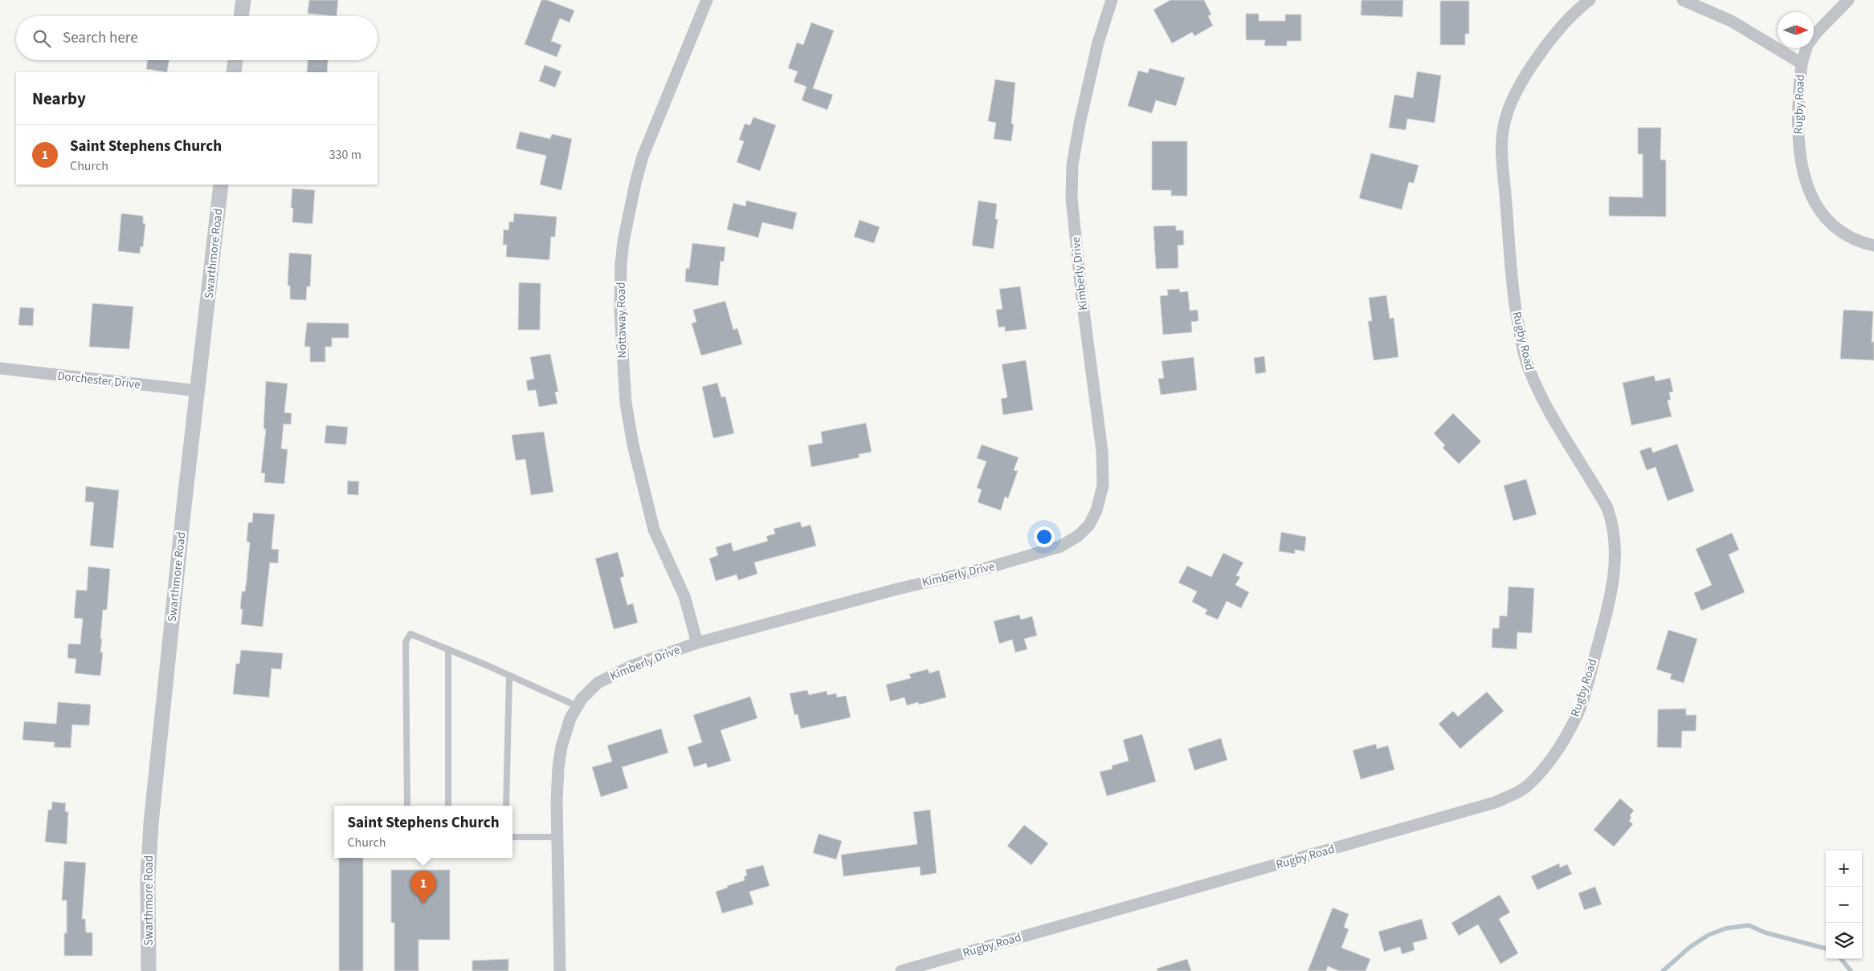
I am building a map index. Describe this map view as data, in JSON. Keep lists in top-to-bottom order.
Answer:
{
  "streets": {
    "street": [
      "Rugby Road",
      "Swarthmore Road",
      "Kimberly Drive",
      "Nottaway Road",
      "Dorchester Drive"
    ]
  },
  "crossings": [
    ["Swarthmore Road", "Dorchester Drive"],
    ["Kimberly Drive", "Nottaway Road"]
  ],
  "north": "right",
  "page": {
    "search": "Search here",
    "heading": "Nearby",
    "list": [
      {
        "mark": "1",
        "name": "Saint Stephens Church",
        "note": "Church",
        "value": "330 m"
      }
    ],
    "popup": ["Saint Stephens Church", "Church"],
    "map_buttons": ["+", "−"],
    "pins": "1"
  }
}
